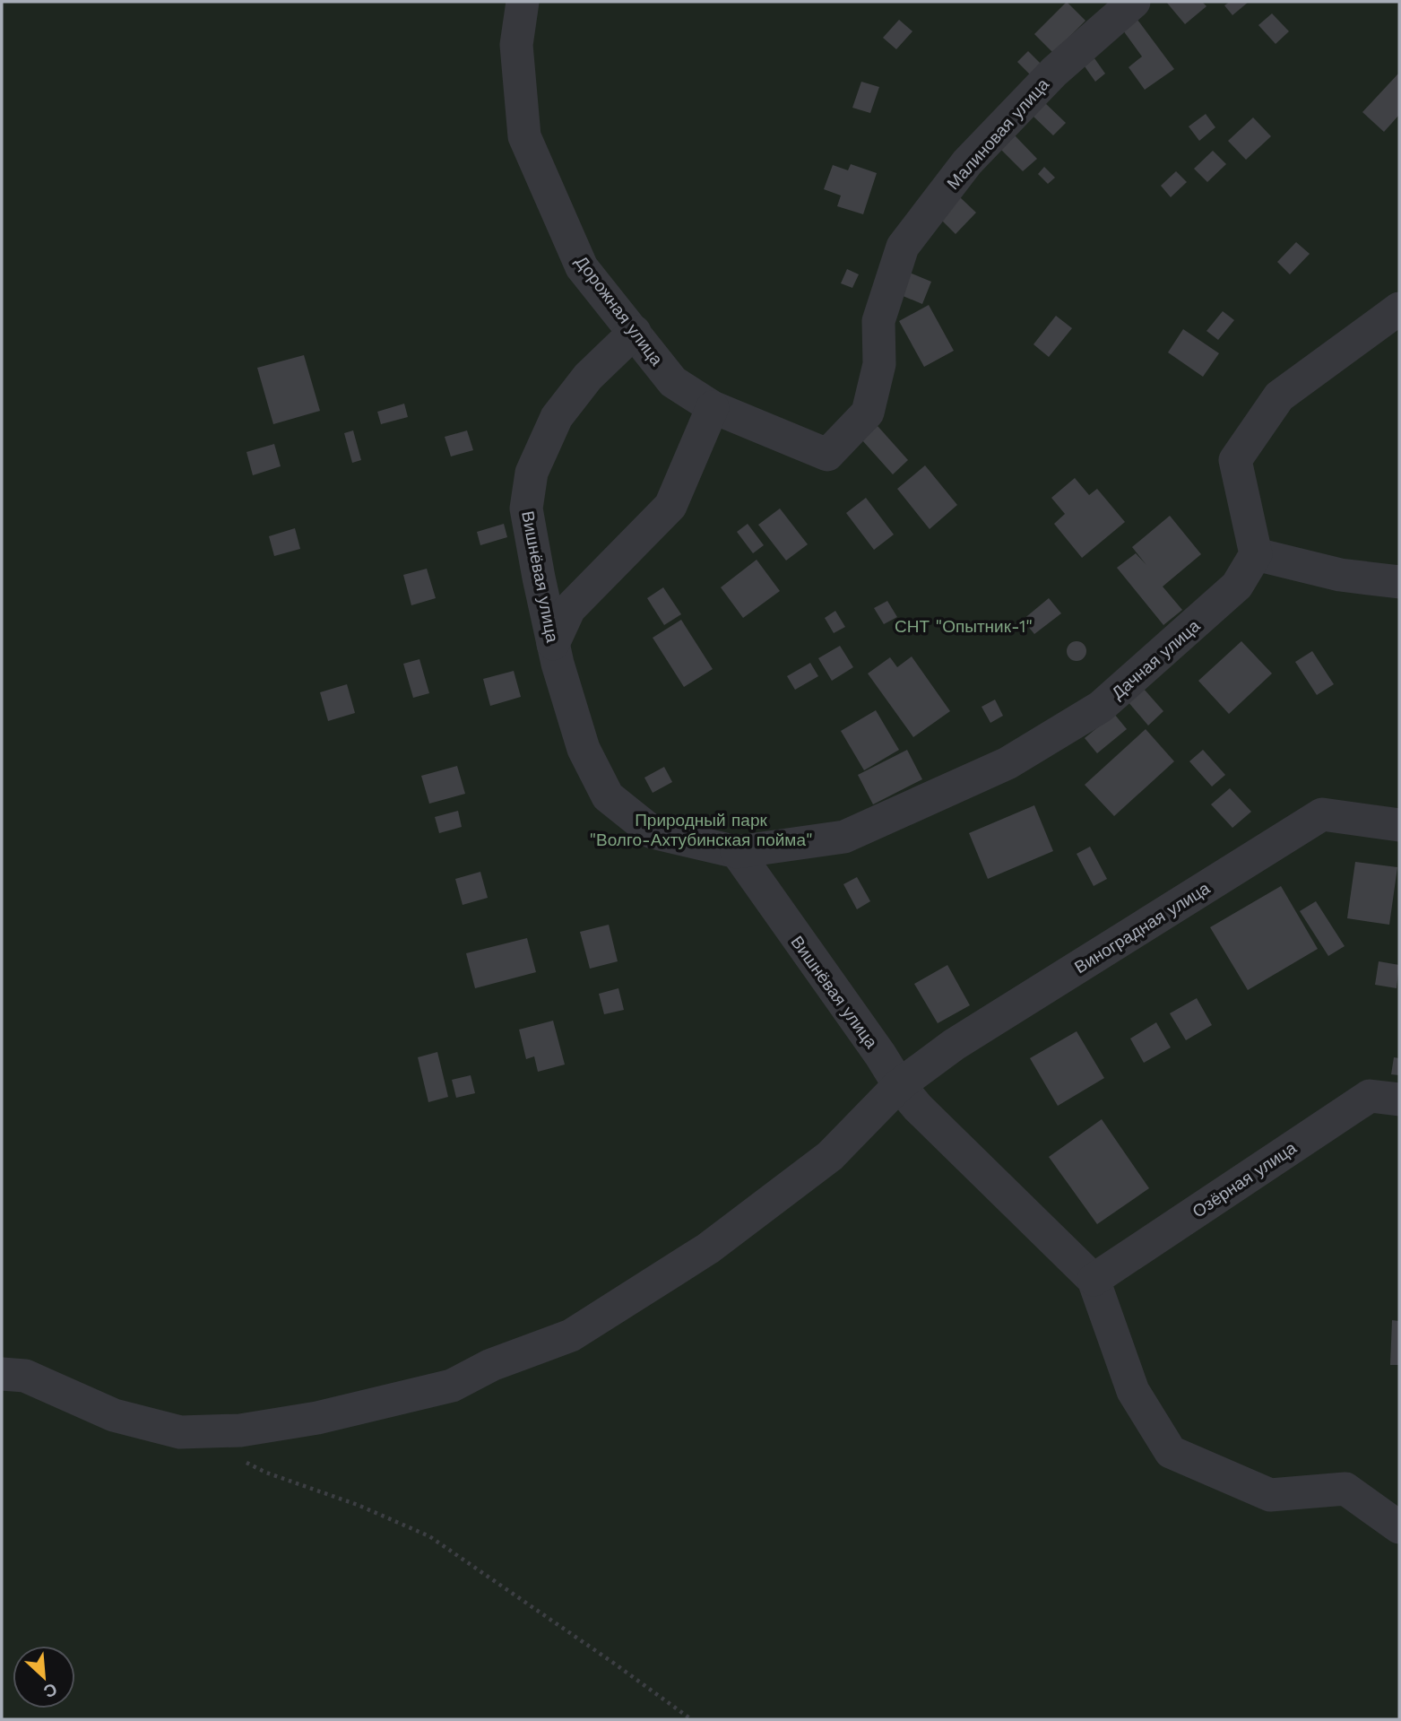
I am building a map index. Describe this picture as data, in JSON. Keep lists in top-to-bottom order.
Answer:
{
  "streets": {
    "street": [
      "Малиновая улица",
      "Дорожная улица",
      "Вишнёвая улица",
      "Дачная улица",
      "Виноградная улица",
      "Озёрная улица"
    ]
  },
  "crossings": [
    ["Малиновая улица", "Дорожная улица"],
    ["Дорожная улица", "Вишнёвая улица"],
    ["Вишнёвая улица", "Дачная улица"],
    ["Вишнёвая улица", "Виноградная улица"],
    ["Вишнёвая улица", "Озёрная улица"]
  ],
  "parks": ["СНТ \"Опытник-1\"", "Природный парк \"Волго-Ахтубинская пойма\""],
  "north": "bottom right"
}
